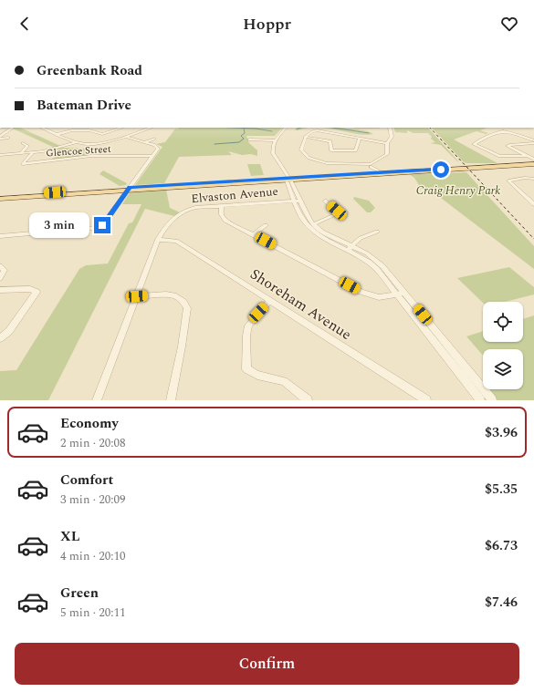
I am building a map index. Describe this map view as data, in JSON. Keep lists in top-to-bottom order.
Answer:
{
  "streets": {
    "street": ["Glencoe Street", "Elvaston Avenue", "Shoreham Avenue"]
  },
  "crossings": [
    ["Elvaston Avenue", "Shoreham Avenue"]
  ],
  "parks": ["Craig Henry Park"],
  "page": {
    "header": "Hoppr",
    "banner": ["Greenbank Road", "Bateman Drive"],
    "bubble": "3 min",
    "list": [
      {
        "name": "Economy",
        "note": "2 min · 20:08",
        "value": "$3.96"
      },
      {
        "name": "Comfort",
        "note": "3 min · 20:09",
        "value": "$5.35"
      },
      {
        "name": "XL",
        "note": "4 min · 20:10",
        "value": "$6.73"
      },
      {
        "name": "Green",
        "note": "5 min · 20:11",
        "value": "$7.46"
      }
    ],
    "buttons": "Confirm"
  }
}
